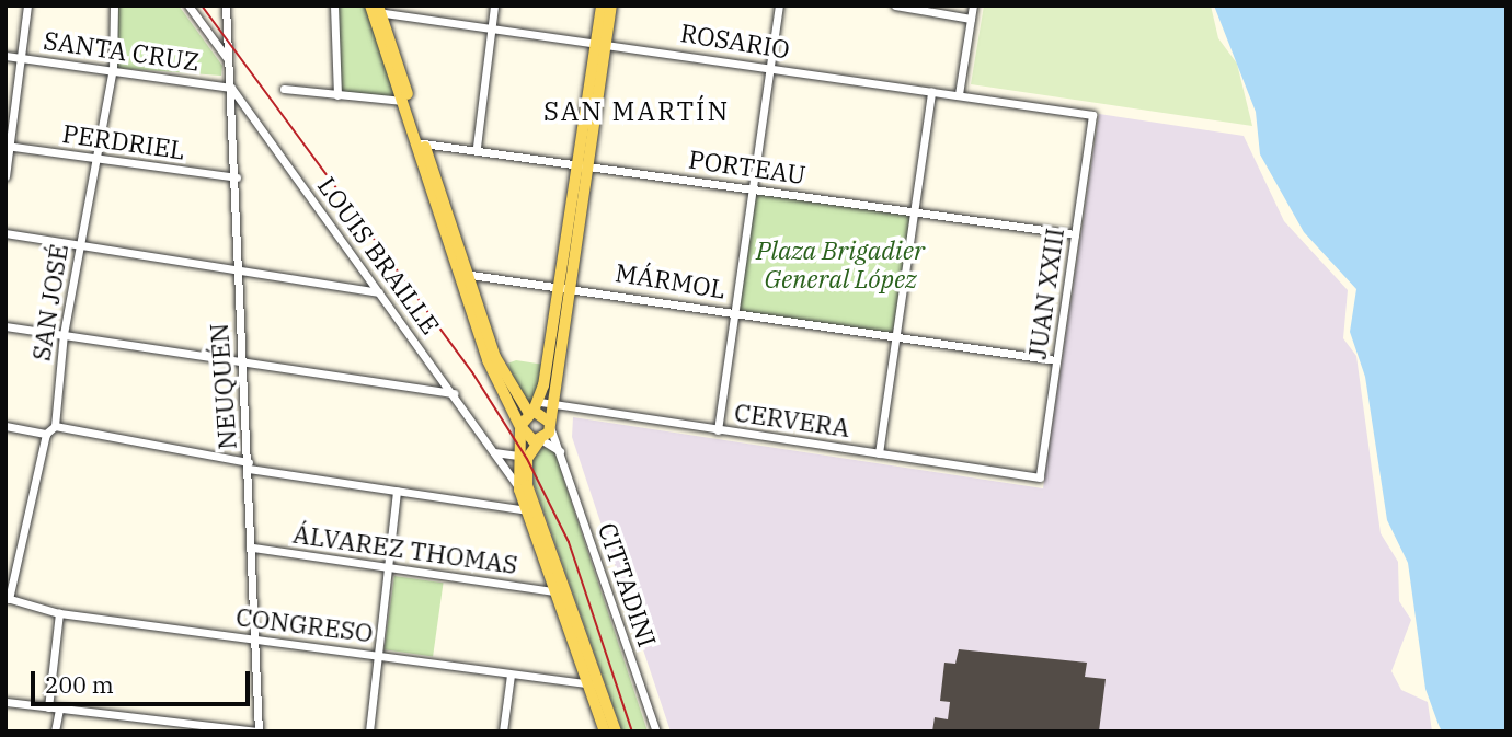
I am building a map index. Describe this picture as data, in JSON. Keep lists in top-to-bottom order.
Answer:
{
  "streets": {
    "street": [
      "ROSARIO",
      "SANTA CRUZ",
      "PERDRIEL",
      "PORTEAU",
      "LOUIS BRAILLE",
      "MÁRMOL",
      "JUAN XXIII",
      "SAN JOSÉ",
      "NEUQUÉN",
      "CERVERA",
      "ÁLVAREZ THOMAS",
      "CITTADINI",
      "CONGRESO"
    ]
  },
  "crossings": [
    ["ROSARIO", "JUAN XXIII"],
    ["SANTA CRUZ", "LOUIS BRAILLE"],
    ["SANTA CRUZ", "SAN JOSÉ"],
    ["SANTA CRUZ", "NEUQUÉN"],
    ["PERDRIEL", "SAN JOSÉ"],
    ["PERDRIEL", "NEUQUÉN"],
    ["PORTEAU", "JUAN XXIII"],
    ["LOUIS BRAILLE", "NEUQUÉN"],
    ["MÁRMOL", "JUAN XXIII"],
    ["JUAN XXIII", "CERVERA"],
    ["NEUQUÉN", "ÁLVAREZ THOMAS"],
    ["NEUQUÉN", "CONGRESO"]
  ],
  "districts": ["SAN MARTÍN"],
  "parks": ["Plaza Brigadier General López"],
  "scale_bar": "200 m"
}
